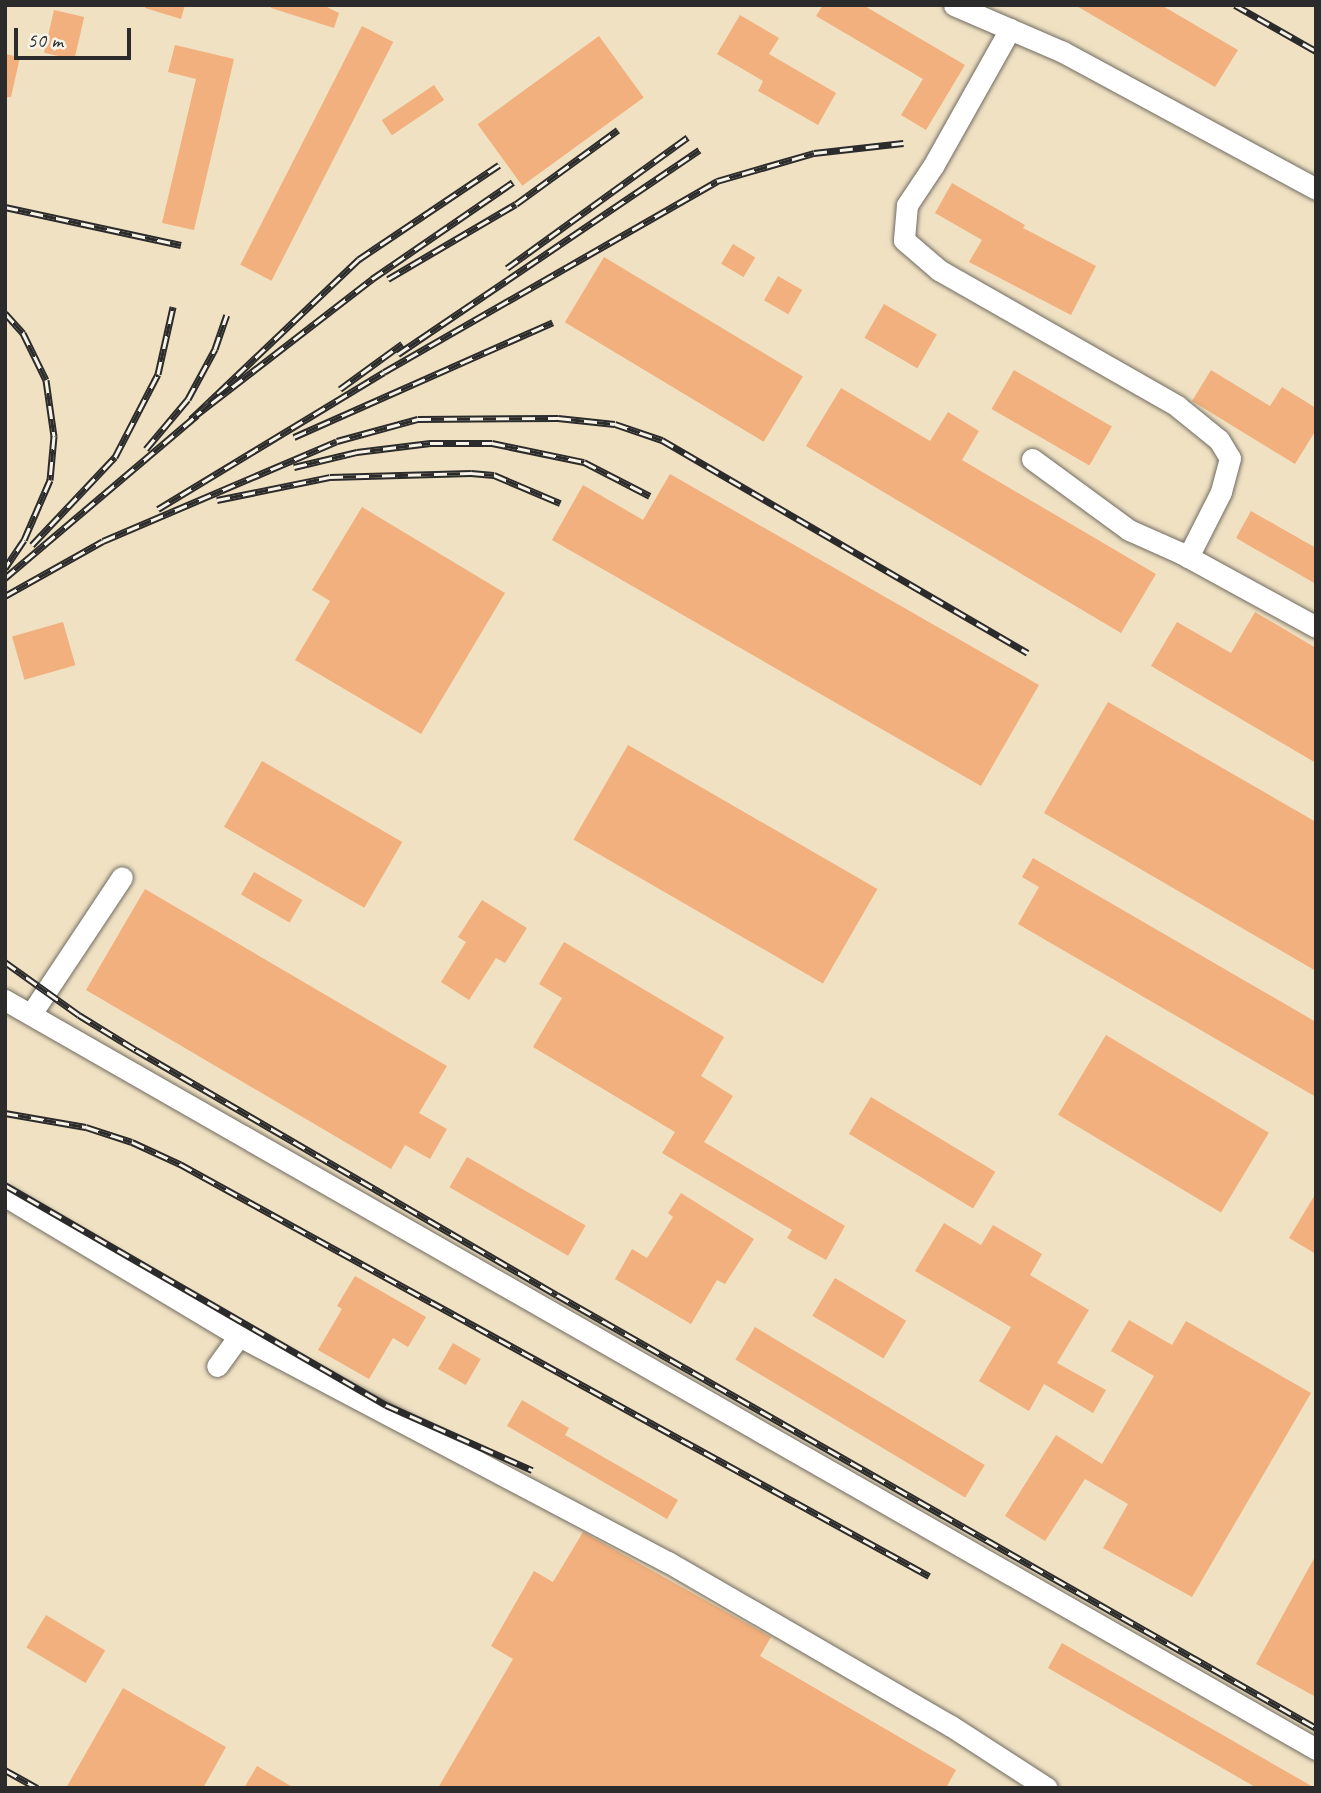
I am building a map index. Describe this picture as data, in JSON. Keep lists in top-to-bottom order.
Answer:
{
  "scale_bar": "50 m"
}
